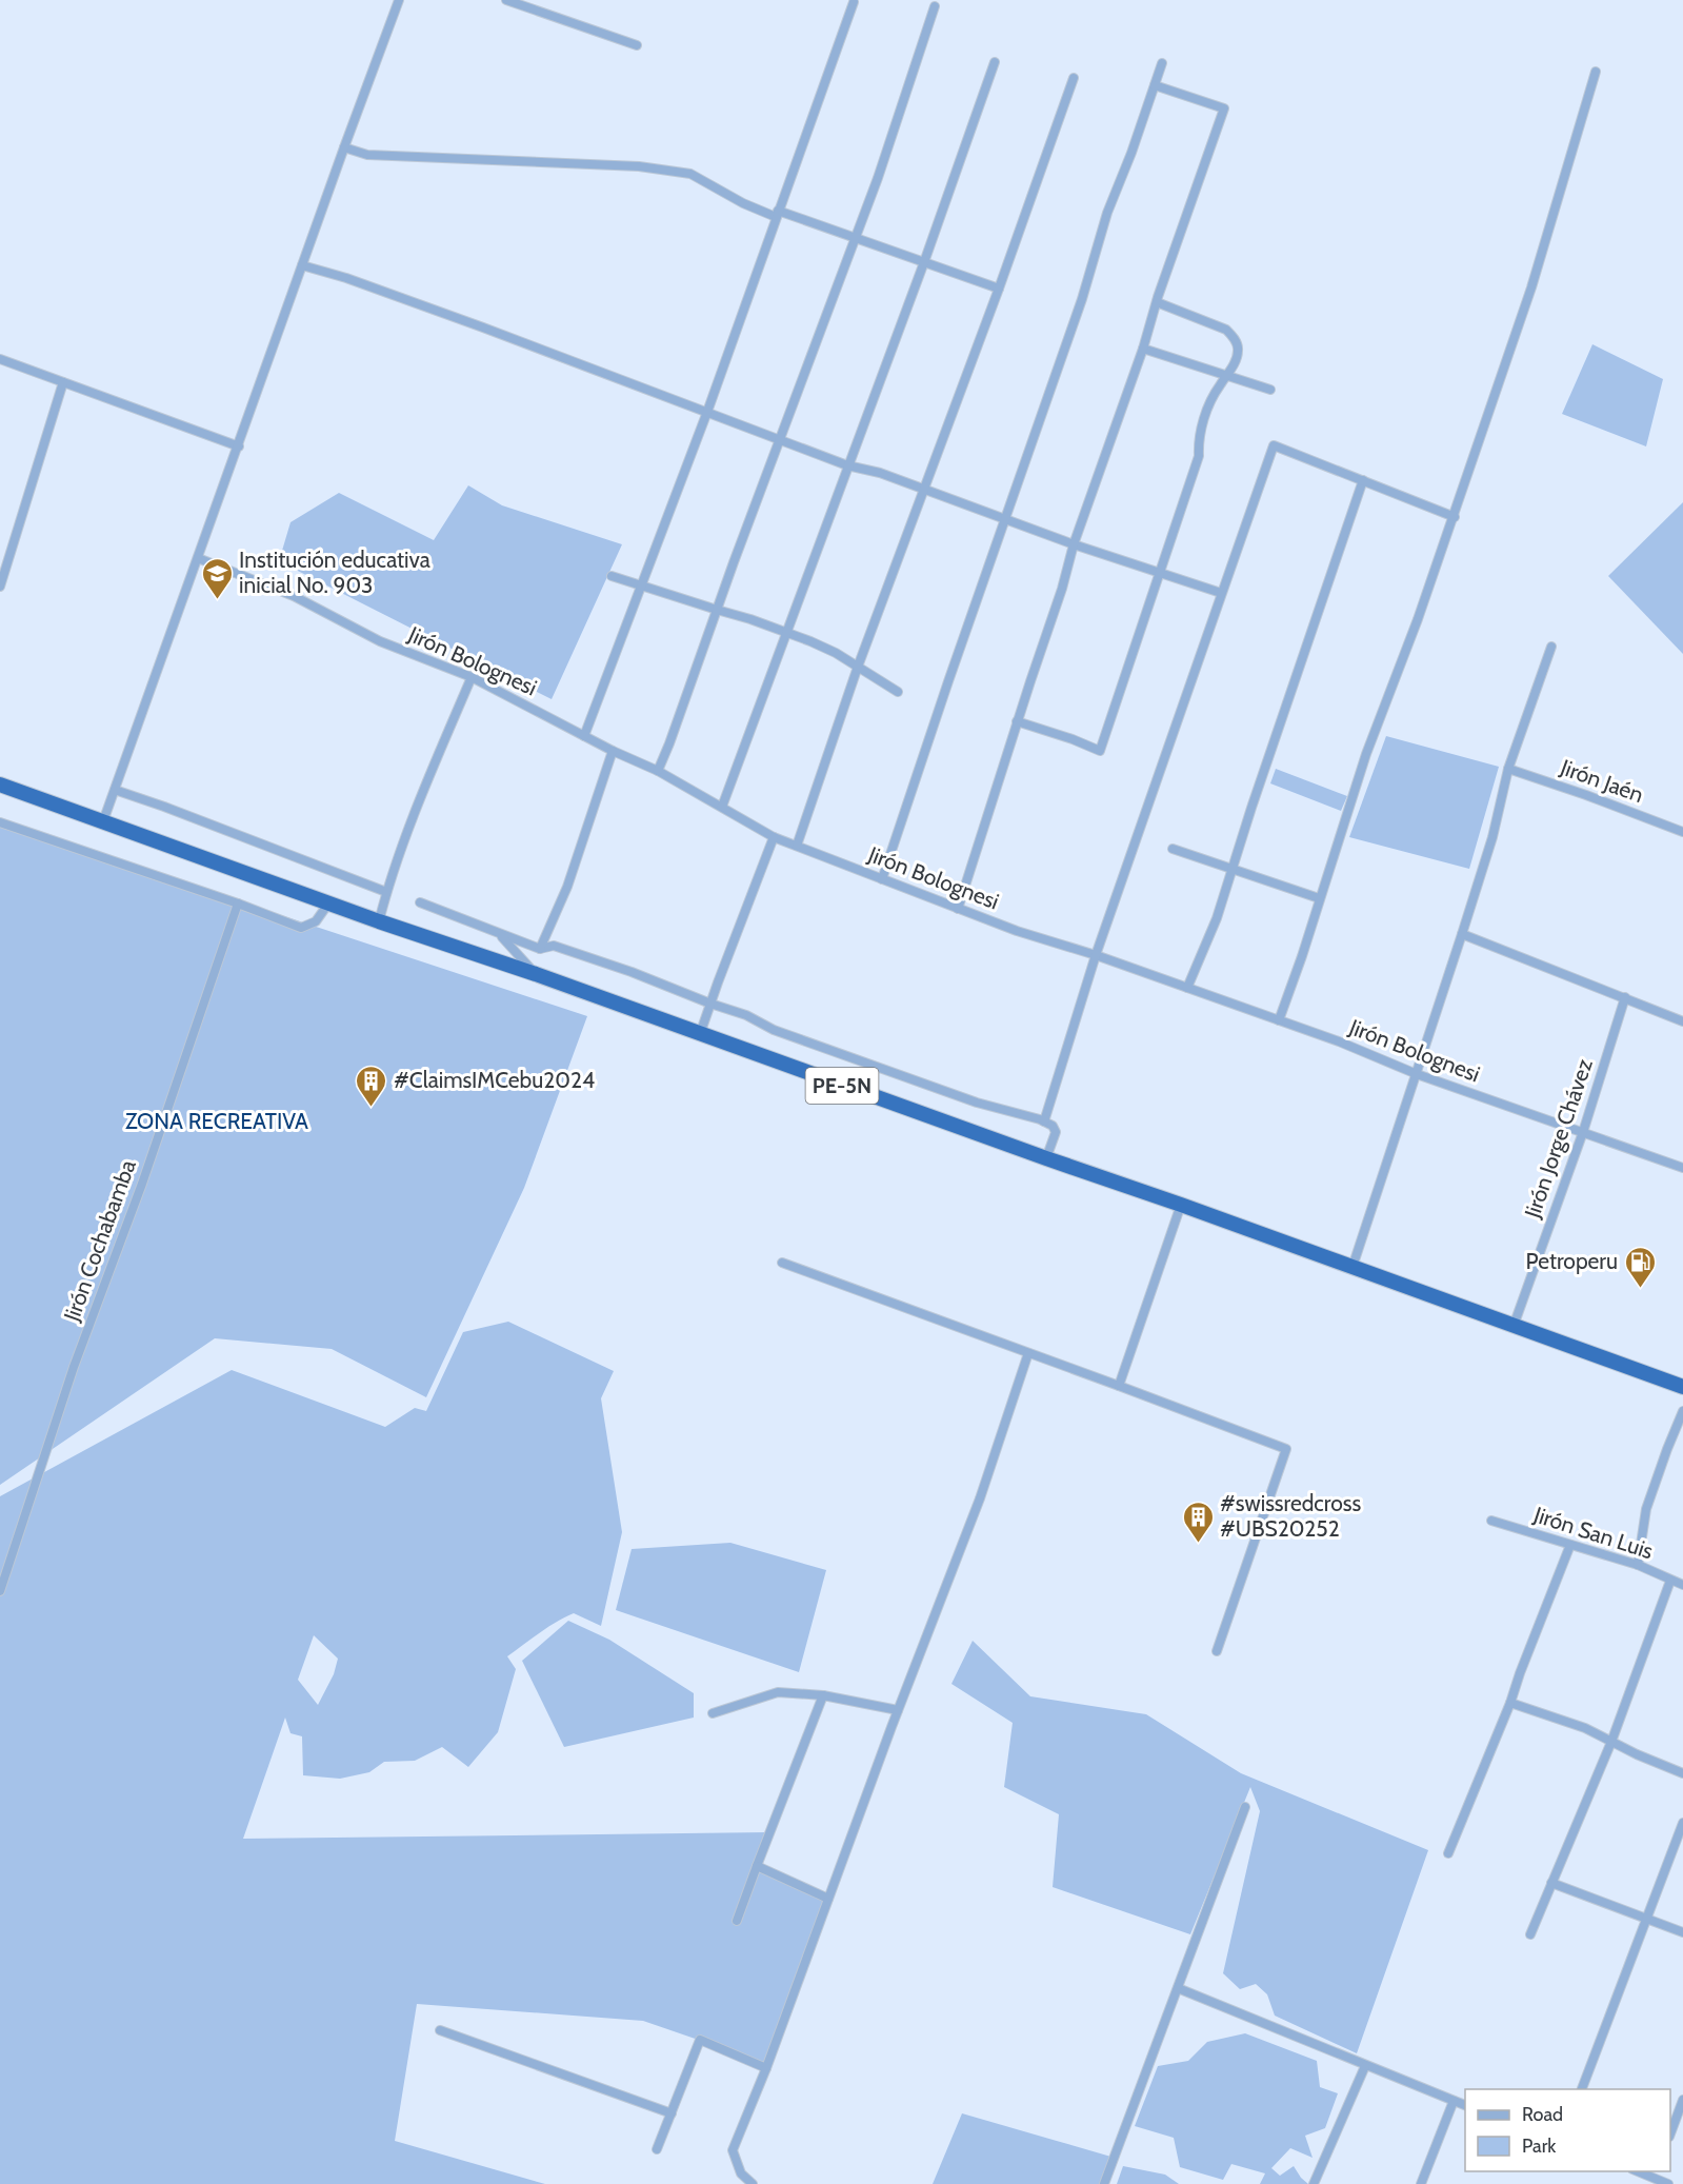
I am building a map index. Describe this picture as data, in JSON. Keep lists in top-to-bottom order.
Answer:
{
  "streets": {
    "highway": ["PE-5N"],
    "street": [
      "Jirón Bolognesi",
      "Jirón Jaén",
      "Jirón Jorge Chávez",
      "Jirón Cochabamba",
      "Jirón San Luis"
    ]
  },
  "crossings": [
    ["Jirón Bolognesi", "Jirón Jorge Chávez"],
    ["PE-5N", "Jirón Jorge Chávez"]
  ],
  "parks": ["ZONA RECREATIVA"],
  "places": {
    "school or university": ["Institución educativa inicial No. 903"],
    "building": ["#ClaimsIMCebu2024", "#swissredcross #UBS20252"],
    "fuel station": ["Petroperu"]
  },
  "legend": ["Road", "Park"]
}
